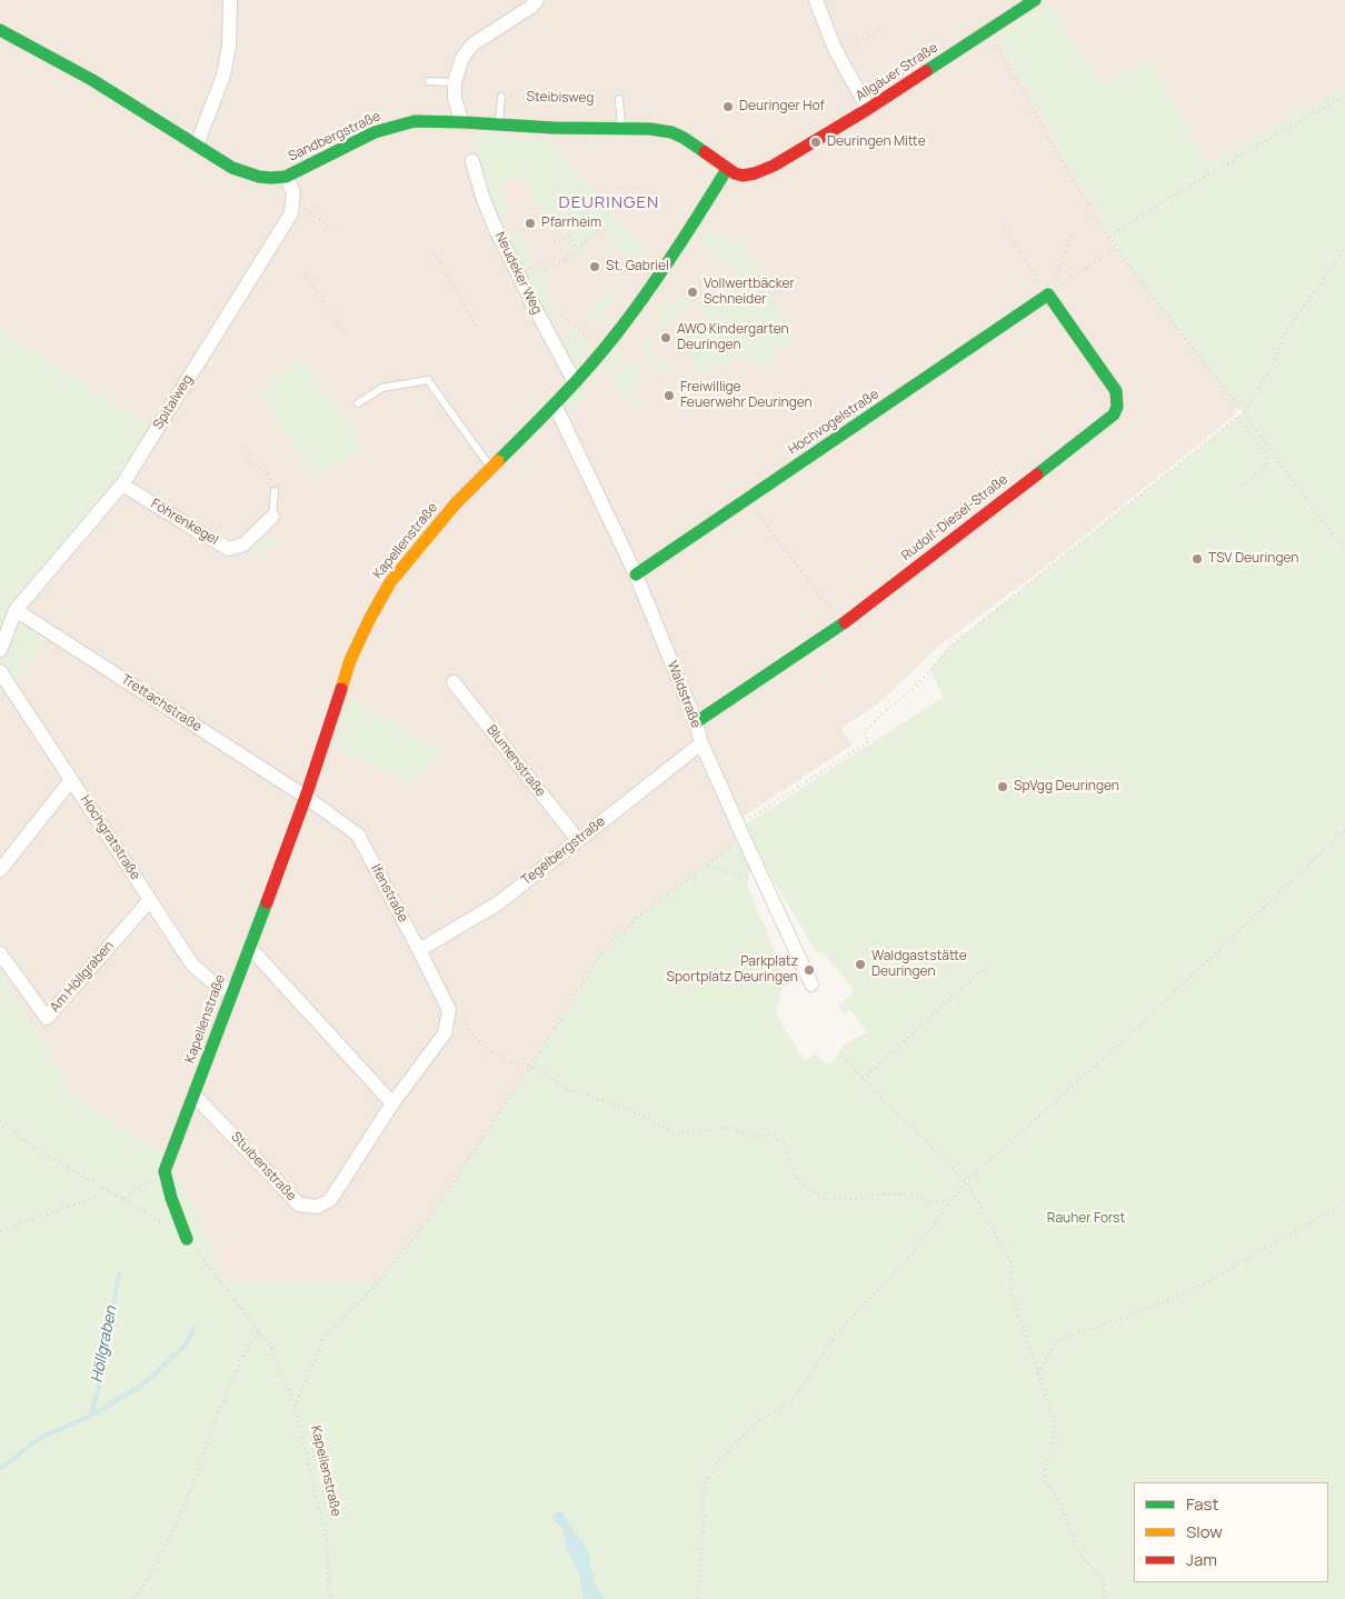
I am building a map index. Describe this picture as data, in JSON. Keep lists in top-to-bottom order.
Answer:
{
  "streets": {
    "street": [
      "Allgäuer Straße",
      "Sandbergstraße",
      "Neudeker Weg",
      "Spitalweg",
      "Hochvogelstraße",
      "Rudolf-Diesel-Straße",
      "Föhrenkegel",
      "Kapellenstraße",
      "Waldstraße",
      "Trettachstraße",
      "Blumenstraße",
      "Hochgratstraße",
      "Tegelbergstraße",
      "Ifenstraße",
      "Am Höllgraben",
      "Stuibenstraße"
    ],
    "path": ["Steibisweg"]
  },
  "crossings": [
    ["Allgäuer Straße", "Sandbergstraße"],
    ["Sandbergstraße", "Kapellenstraße"],
    ["Neudeker Weg", "Kapellenstraße"],
    ["Spitalweg", "Föhrenkegel"],
    ["Spitalweg", "Trettachstraße"],
    ["Hochvogelstraße", "Rudolf-Diesel-Straße"],
    ["Hochvogelstraße", "Waldstraße"],
    ["Rudolf-Diesel-Straße", "Waldstraße"],
    ["Kapellenstraße", "Waldstraße"],
    ["Kapellenstraße", "Trettachstraße"],
    ["Kapellenstraße", "Hochgratstraße"],
    ["Kapellenstraße", "Ifenstraße"],
    ["Kapellenstraße", "Stuibenstraße"],
    ["Waldstraße", "Tegelbergstraße"],
    ["Trettachstraße", "Ifenstraße"],
    ["Blumenstraße", "Tegelbergstraße"],
    ["Hochgratstraße", "Am Höllgraben"],
    ["Tegelbergstraße", "Ifenstraße"],
    ["Ifenstraße", "Stuibenstraße"]
  ],
  "districts": ["DEURINGEN"],
  "water": ["Höllgraben"],
  "parks": ["Rauher Forst"],
  "places": [
    "Deuringer Hof",
    "Deuringen Mitte",
    "Pfarrheim",
    "St. Gabriel",
    "Vollwertbäcker Schneider",
    "AWO Kindergarten Deuringen",
    "Freiwillige Feuerwehr Deuringen",
    "TSV Deuringen",
    "SpVgg Deuringen",
    "Waldgaststätte Deuringen",
    "Parkplatz Sportplatz Deuringen"
  ],
  "legend": ["Fast", "Slow", "Jam"]
}
